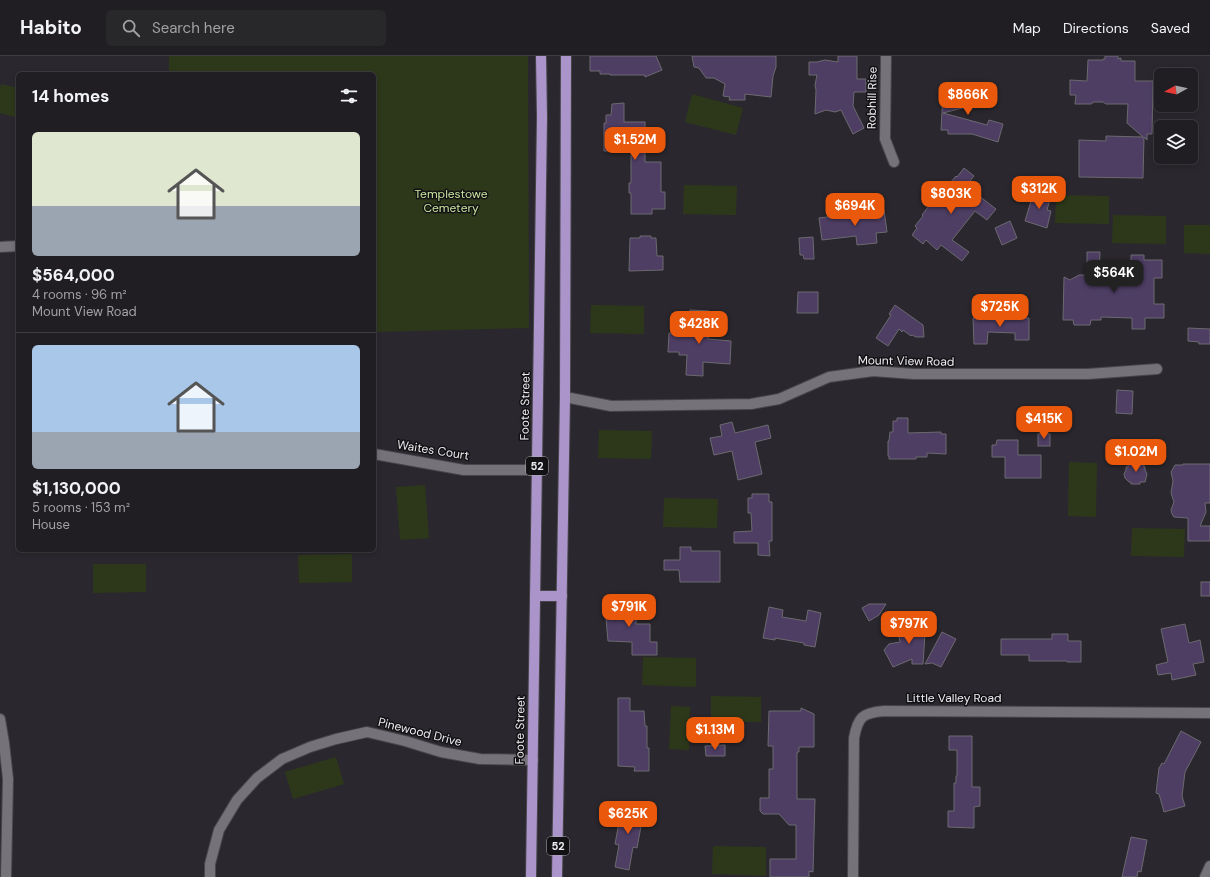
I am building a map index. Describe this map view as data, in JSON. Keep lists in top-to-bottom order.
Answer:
{
  "streets": {
    "main road": ["Foote Street", "52"],
    "street": [
      "Robhill Rise",
      "Mount View Road",
      "Waites Court",
      "Little Valley Road",
      "Pinewood Drive"
    ]
  },
  "crossings": [
    ["Mount View Road", "52"],
    ["Foote Street", "Waites Court"],
    ["Foote Street", "Pinewood Drive"]
  ],
  "parks": ["Templestowe Cemetery"],
  "north": "left",
  "page": {
    "header": "Habito",
    "search": "Search here",
    "nav": ["Map", "Directions", "Saved"],
    "heading": "14 homes",
    "price": [
      "$866K",
      "$1.52M",
      "$312K",
      "$803K",
      "$694K",
      "$564K",
      "$725K",
      "$428K",
      "$415K",
      "$1.02M",
      "$791K",
      "$797K",
      "$1.13M",
      "$625K"
    ],
    "list": [
      {
        "name": "$564,000",
        "note": "4 rooms · 96 m² · Mount View Road"
      },
      {
        "name": "$1,130,000",
        "note": "5 rooms · 153 m² · House"
      }
    ]
  }
}
